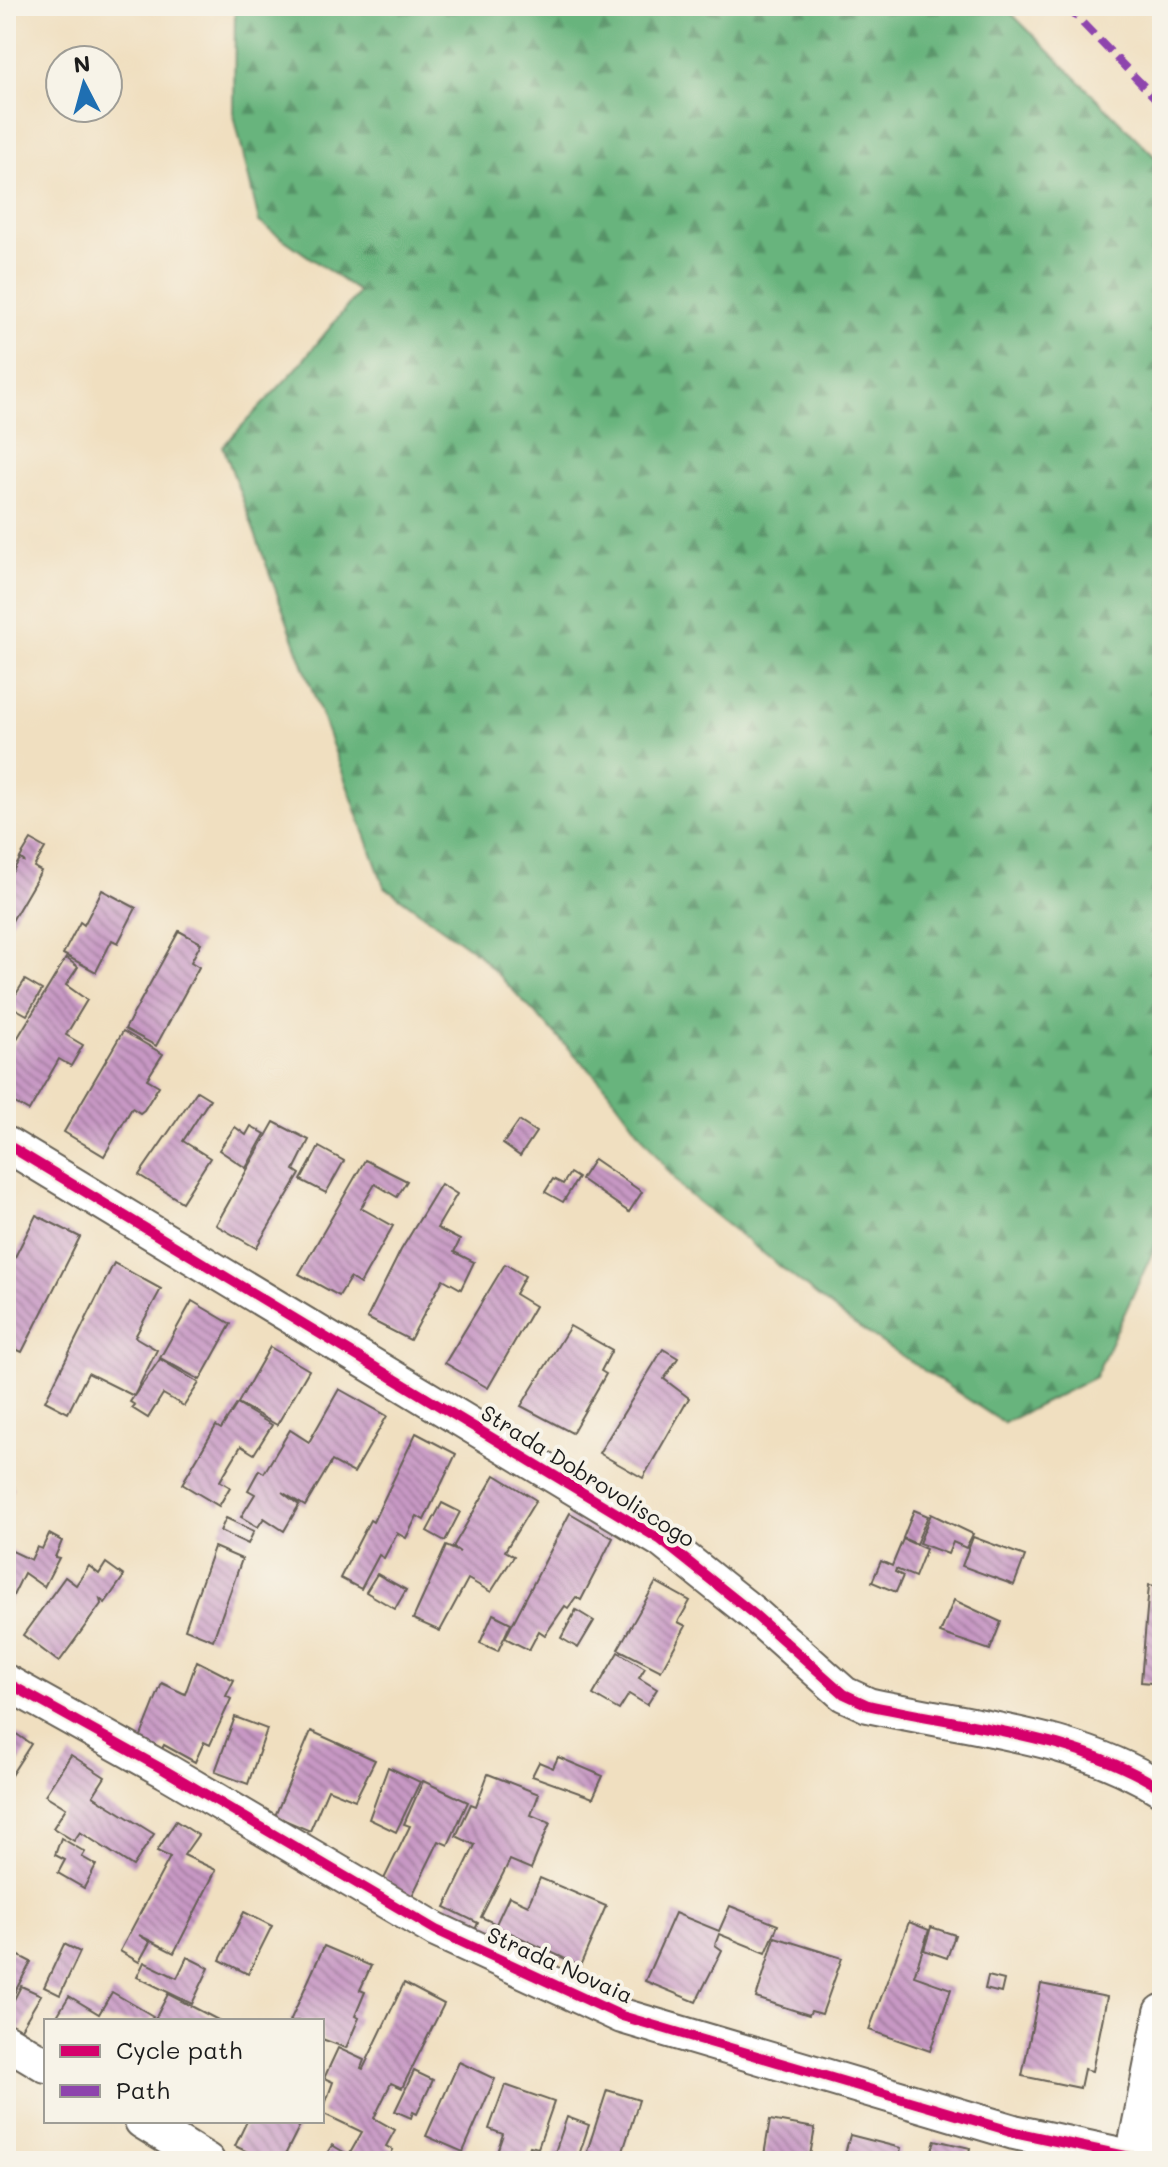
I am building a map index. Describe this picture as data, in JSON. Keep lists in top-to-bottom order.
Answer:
{
  "streets": {
    "street": ["Strada Dobrovoliscogo", "Strada Novaia"]
  },
  "legend": ["Cycle path", "Path"],
  "north": "top"
}
